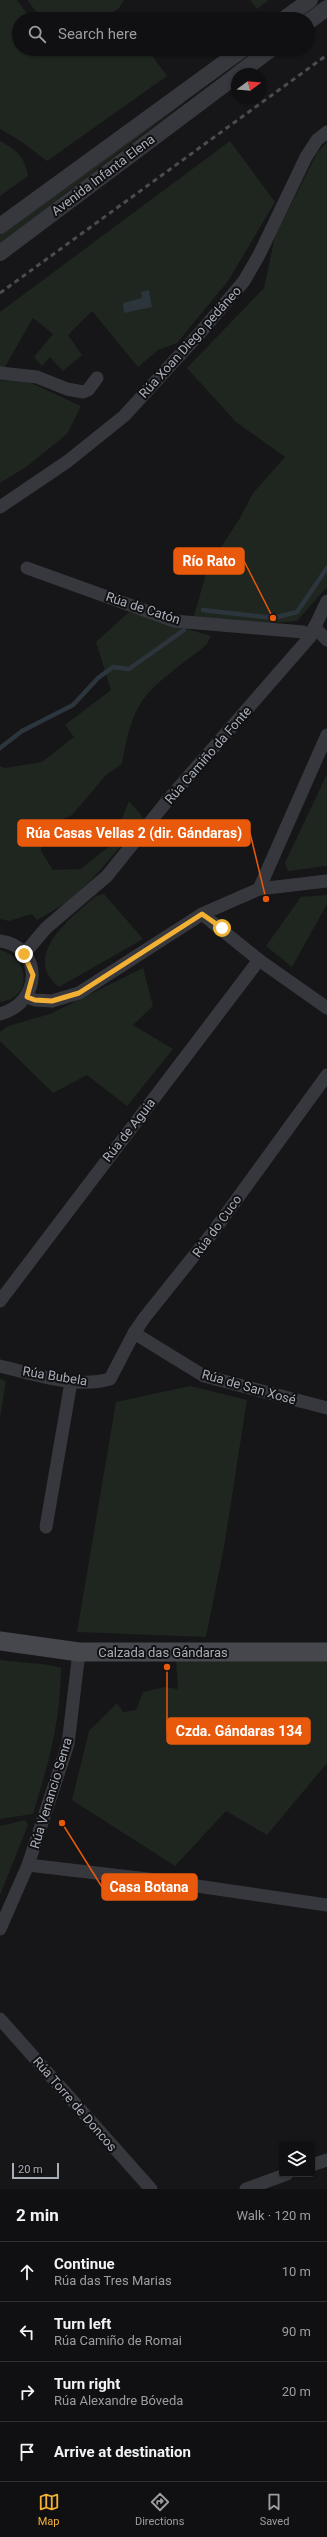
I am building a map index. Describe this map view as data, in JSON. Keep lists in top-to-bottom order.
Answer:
{
  "streets": {
    "main road": ["Calzada das Gándaras"],
    "street": [
      "Avenida Infanta Elena",
      "Rúa Xoan Diego pedáneo",
      "Rúa de Catón",
      "Rúa Camiño da Fonte",
      "Rúa de Aguia",
      "Rúa do Cuco",
      "Rúa Bubela",
      "Rúa de San Xosé",
      "Rúa Venancio Senra",
      "Rúa Torre de Doncos"
    ]
  },
  "crossings": [
    ["Rúa de Catón", "Rúa Camiño da Fonte"],
    ["Rúa do Cuco", "Rúa Bubela"],
    ["Rúa do Cuco", "Rúa de San Xosé"],
    ["Calzada das Gándaras", "Rúa Venancio Senra"]
  ],
  "places": [
    "Río Rato",
    "Rúa Casas Vellas 2 (dir. Gándaras)",
    "Czda. Gándaras 134",
    "Casa Botana"
  ],
  "scale_bar": "20 m",
  "north": "right",
  "page": {
    "search": "Search here",
    "scale": "20 m",
    "heading": ["2 min", "Walk · 120 m"],
    "list": [
      ["Continue", "Rúa das Tres Marias", "10 m"],
      ["Turn left", "Rúa Camiño de Romai", "90 m"],
      ["Turn right", "Rúa Alexandre Bóveda", "20 m"],
      "Arrive at destination"
    ],
    "nav": ["Map", "Directions", "Saved"]
  }
}
